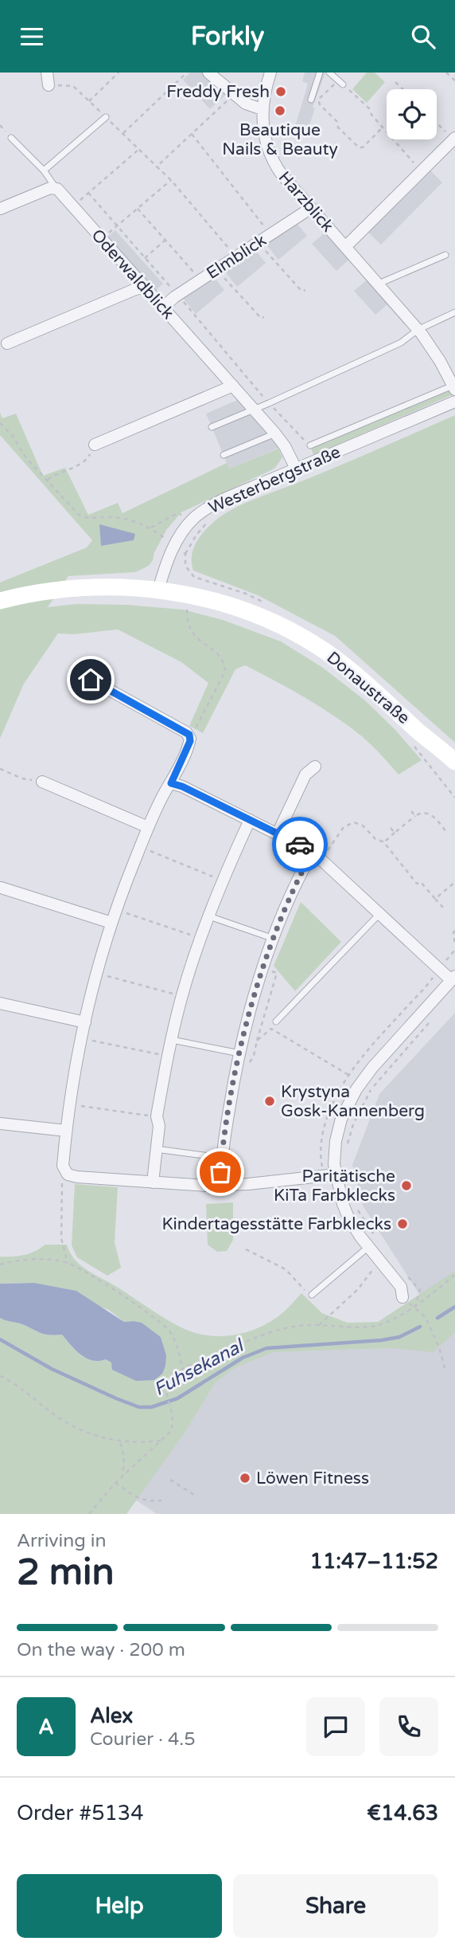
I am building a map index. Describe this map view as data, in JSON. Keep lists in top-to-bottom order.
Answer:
{
  "streets": {
    "main road": ["Donaustraße"],
    "street": [
      "Harzblick",
      "Elmblick",
      "Oderwaldblick",
      "Westerbergstraße"
    ]
  },
  "crossings": [
    ["Harzblick", "Elmblick"],
    ["Elmblick", "Oderwaldblick"],
    ["Oderwaldblick", "Westerbergstraße"],
    ["Westerbergstraße", "Donaustraße"]
  ],
  "water": ["Fuhsekanal"],
  "places": [
    "Freddy Fresh",
    "Beautique Nails & Beauty",
    "Krystyna Gosk-Kannenberg",
    "Paritätische KiTa Farbklecks",
    "Kindertagesstätte Farbklecks",
    "Löwen Fitness"
  ],
  "page": {
    "header": "Forkly",
    "heading": ["2 min", "Arriving in", "11:47–11:52"],
    "panel": [
      "Alex",
      "Courier · 4.5",
      "Order #5134",
      "€14.63"
    ],
    "bar": "On the way · 200 m",
    "round": "A",
    "buttons": ["Help", "Share"]
  }
}
